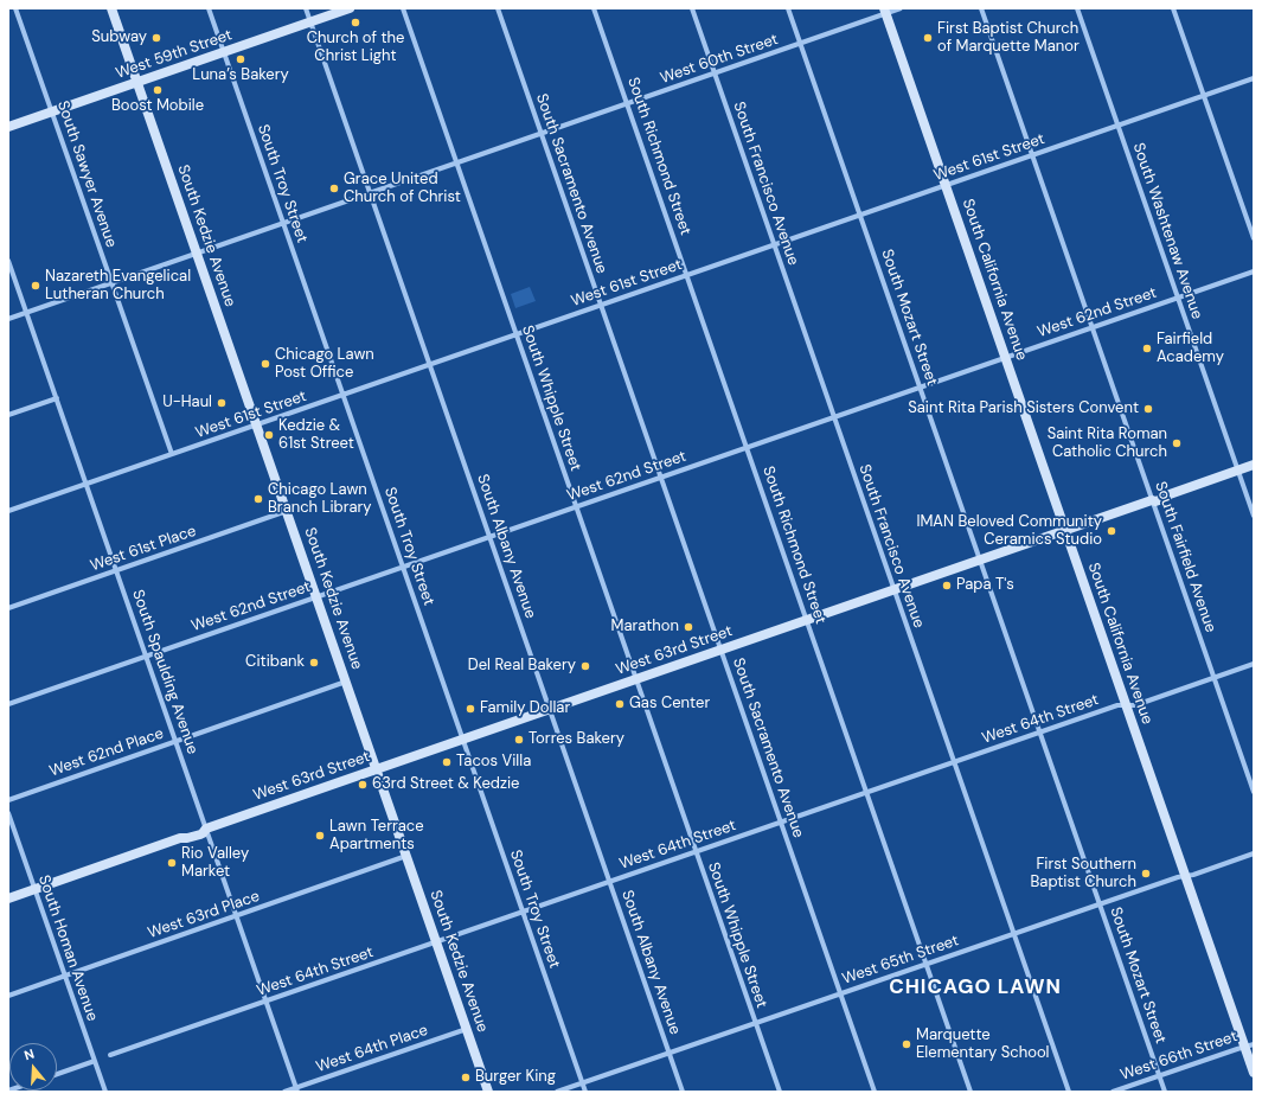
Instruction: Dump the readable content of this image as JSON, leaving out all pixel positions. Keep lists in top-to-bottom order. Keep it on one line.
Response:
{"streets":{"main road":["West 59th Street","South Kedzie Avenue","South California Avenue","West 63rd Street"],"street":["West 60th Street","South Richmond Street","West 61st Street","South Sawyer Avenue","South Troy Street","South Sacramento Avenue","South Francisco Avenue","South Washtenaw Avenue","West 62nd Street","South Mozart Street","South Whipple Street","South Albany Avenue","West 61st Place","South Fairfield Avenue","South Spaulding Avenue","West 64th Street","West 62nd Place","West 63rd Place","South Homan Avenue","West 65th Street","West 64th Place","West 66th Street"]},"crossings":[["West 59th Street","South Sawyer Avenue"],["West 59th Street","South Troy Street"],["West 59th Street","South Kedzie Avenue"],["West 59th Street","South Albany Avenue"],["West 60th Street","South Richmond Street"],["West 60th Street","South Sawyer Avenue"],["West 60th Street","South Troy Street"],["West 60th Street","South Sacramento Avenue"],["West 60th Street","South Francisco Avenue"],["West 60th Street","South Kedzie Avenue"],["West 60th Street","South California Avenue"],["West 60th Street","South Mozart Street"],["West 60th Street","South Whipple Street"],["West 60th Street","South Albany Avenue"],["West 60th Street","South Spaulding Avenue"],["South Richmond Street","West 61st Street"],["South Richmond Street","West 62nd Street"],["South Richmond Street","West 63rd Street"],["South Richmond Street","West 64th Street"],["South Richmond Street","West 65th Street"],["West 61st Street","South Sawyer Avenue"],["West 61st Street","South Troy Street"],["West 61st Street","South Sacramento Avenue"],["West 61st Street","South Francisco Avenue"],["West 61st Street","South Washtenaw Avenue"],["West 61st Street","South Kedzie Avenue"],["West 61st Street","South California Avenue"],["West 61st Street","South Mozart Street"],["West 61st Street","South Whipple Street"],["West 61st Street","South Albany Avenue"],["West 61st Street","South Fairfield Avenue"],["West 61st Street","South Spaulding Avenue"],["South Troy Street","West 62nd Street"],["South Troy Street","West 63rd Street"],["South Troy Street","West 64th Street"],["South Troy Street","West 65th Street"],["South Sacramento Avenue","West 62nd Street"],["South Sacramento Avenue","West 63rd Street"],["South Sacramento Avenue","West 64th Street"],["South Sacramento Avenue","West 65th Street"],["South Francisco Avenue","West 62nd Street"],["South Francisco Avenue","West 63rd Street"],["South Francisco Avenue","West 64th Street"],["South Francisco Avenue","West 65th Street"],["South Washtenaw Avenue","West 62nd Street"],["South Washtenaw Avenue","West 63rd Street"],["South Kedzie Avenue","West 62nd Street"],["South Kedzie Avenue","West 61st Place"],["South Kedzie Avenue","West 63rd Street"],["South Kedzie Avenue","West 64th Street"],["South Kedzie Avenue","West 62nd Place"],["South Kedzie Avenue","West 63rd Place"],["South Kedzie Avenue","West 64th Place"],["South California Avenue","West 62nd Street"],["South California Avenue","West 63rd Street"],["South California Avenue","West 64th Street"],["South California Avenue","West 65th Street"],["South California Avenue","West 66th Street"],["West 62nd Street","South Mozart Street"],["West 62nd Street","South Whipple Street"],["West 62nd Street","South Albany Avenue"],["West 62nd Street","South Fairfield Avenue"],["West 62nd Street","South Spaulding Avenue"],["South Mozart Street","West 63rd Street"],["South Mozart Street","West 64th Street"],["South Mozart Street","West 65th Street"],["South Mozart Street","West 66th Street"],["South Whipple Street","West 63rd Street"],["South Whipple Street","West 64th Street"],["South Whipple Street","West 65th Street"],["South Albany Avenue","West 63rd Street"],["South Albany Avenue","West 64th Street"],["South Albany Avenue","West 65th Street"],["West 61st Place","South Spaulding Avenue"],["South Fairfield Avenue","West 63rd Street"],["South Fairfield Avenue","West 64th Street"],["West 63rd Street","South Spaulding Avenue"],["West 63rd Street","South Homan Avenue"],["South Spaulding Avenue","West 64th Street"],["South Spaulding Avenue","West 62nd Place"],["South Spaulding Avenue","West 63rd Place"],["South Spaulding Avenue","West 64th Place"],["West 63rd Place","South Homan Avenue"]],"districts":["CHICAGO LAWN"],"places":["Church of the Christ Light","Subway","First Baptist Church of Marquette Manor","Luna’s Bakery","Boost Mobile","Grace United Church of Christ","Nazareth Evangelical Lutheran Church","Fairfield Academy","Chicago Lawn Post Office","U-Haul","Saint Rita Parish Sisters Convent","Kedzie & 61st Street","Saint Rita Roman Catholic Church","Chicago Lawn Branch Library","IMAN Beloved Community Ceramics Studio","Papa T's","Marathon","Citibank","Del Real Bakery","Gas Center","Family Dollar","Torres Bakery","Tacos Villa","63rd Street & Kedzie","Lawn Terrace Apartments","Rio Valley Market","First Southern Baptist Church","Marquette Elementary School","Burger King"],"north":"top"}
